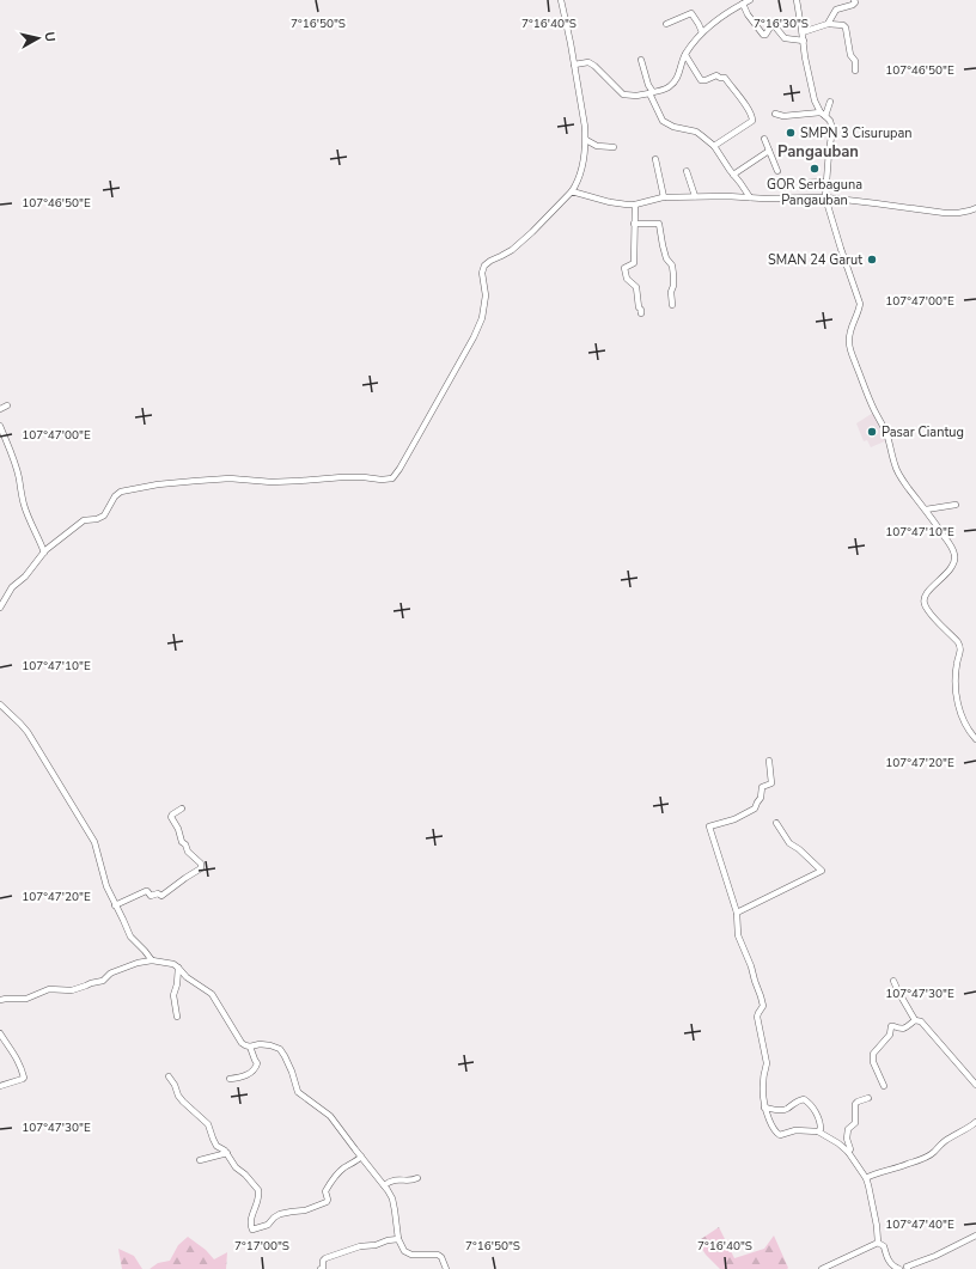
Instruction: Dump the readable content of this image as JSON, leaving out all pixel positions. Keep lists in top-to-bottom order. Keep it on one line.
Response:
{"districts":["Pangauban"],"places":["SMPN 3 Cisurupan","GOR Serbaguna Pangauban","SMAN 24 Garut","Pasar Ciantug"],"north":"right","coordinates":["7°16'50\"S","7°16'40\"S","7°16'30\"S","107°46'50\"E","107°47'00\"E","107°47'10\"E","107°47'20\"E","107°47'30\"E","107°47'40\"E","7°17'00\"S"]}
